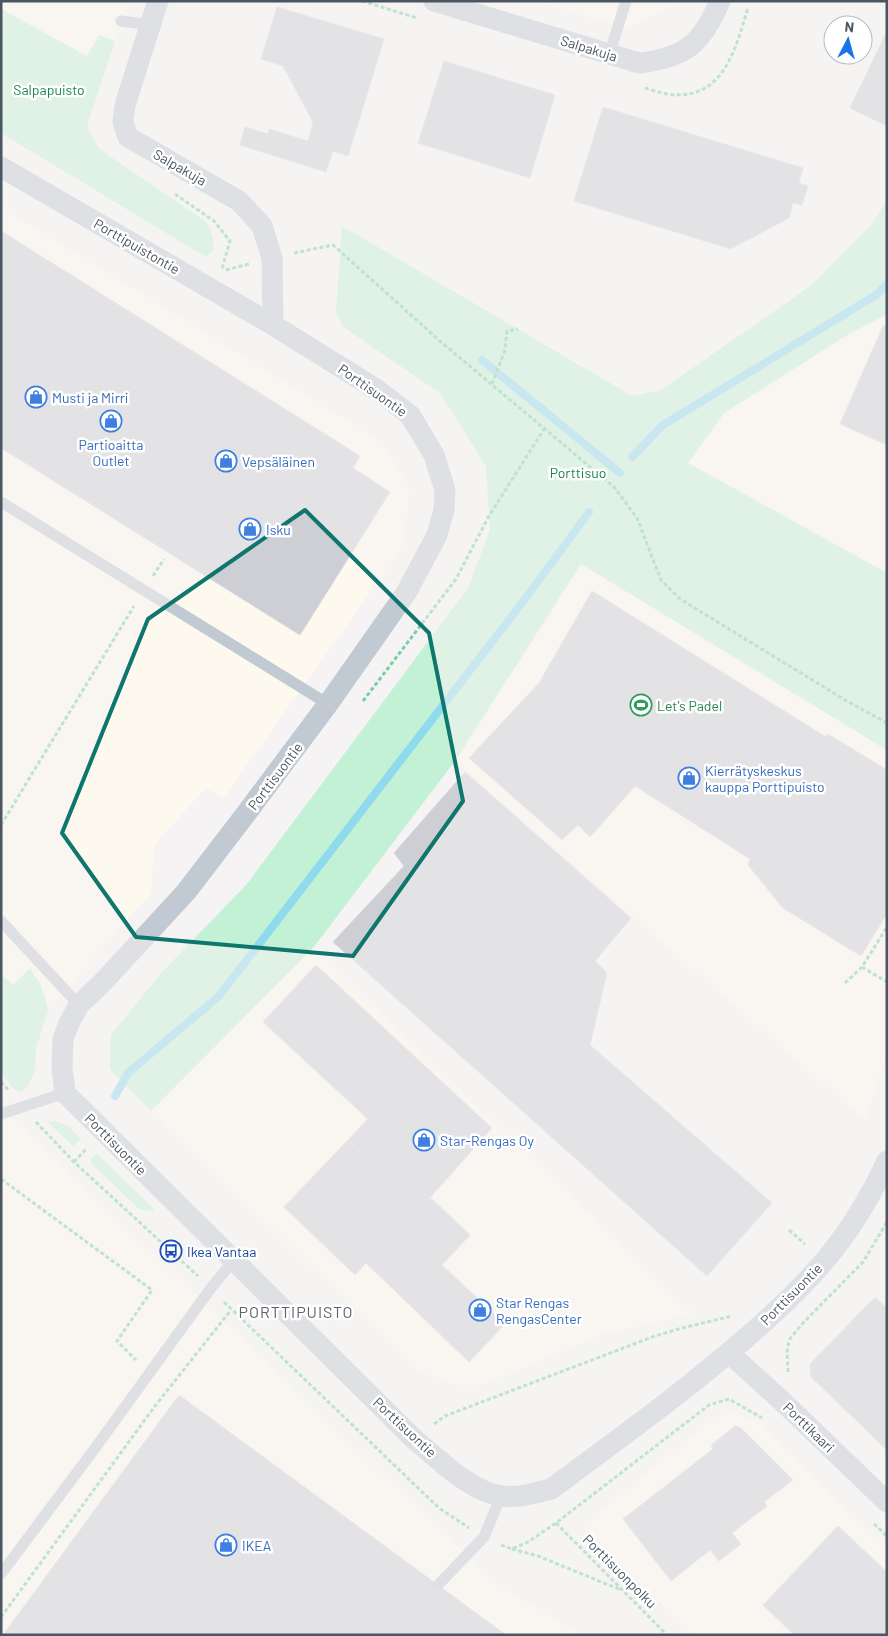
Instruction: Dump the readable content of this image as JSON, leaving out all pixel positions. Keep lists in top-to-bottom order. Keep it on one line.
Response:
{"streets":{"street":["Salpakuja","Porttipuistontie","Porttisuontie","Porttikaari"],"path":["Porttisuonpolku"]},"crossings":[["Salpakuja","Porttipuistontie"],["Salpakuja","Porttisuontie"],["Porttipuistontie","Porttisuontie"],["Porttisuontie","Porttikaari"]],"districts":["PORTTIPUISTO"],"parks":["Salpapuisto","Porttisuo"],"places":{"shop":["Musti ja Mirri","Partioaitta Outlet","Vepsäläinen","Isku","Kierrätyskeskus kauppa Porttipuisto","Star-Rengas Oy","Star Rengas RengasCenter","IKEA"],"sports":["Let's Padel"],"bus stop":["Ikea Vantaa"]},"north":"top"}
